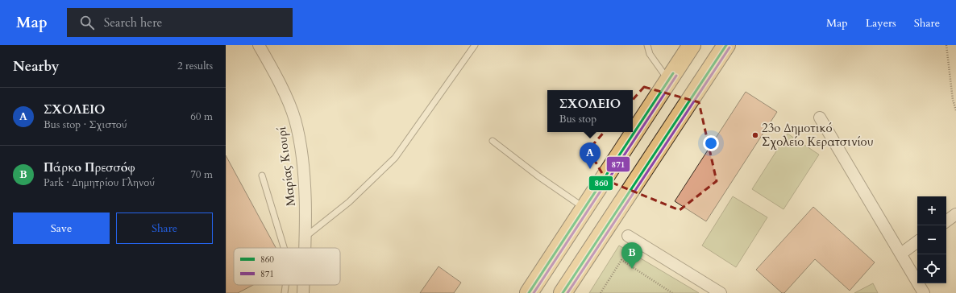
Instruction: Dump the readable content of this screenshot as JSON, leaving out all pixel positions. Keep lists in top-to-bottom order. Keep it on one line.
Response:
{"streets":{"street":["Μαρίας Κιουρί"]},"places":["23o Δημοτικό Σχολείο Κερατσινίου"],"lines":["transit line 860","transit line 871"],"legend":["860","871"],"page":{"header":"Map","search":"Search here","nav":["Map","Layers","Share"],"heading":["Nearby","2 results"],"list":[{"mark":"A","name":"ΣΧΟΛΕΙΟ","note":"Bus stop · Σχιστού","value":"60 m"},{"mark":"B","name":"Πάρκο Πρεσσόφ","note":"Park · Δημητρίου Γληνού","value":"70 m"}],"popup":["ΣΧΟΛΕΙΟ","Bus stop"],"pins":["A","B"],"map_buttons":["+","−"],"buttons":["Save","Share"]}}
